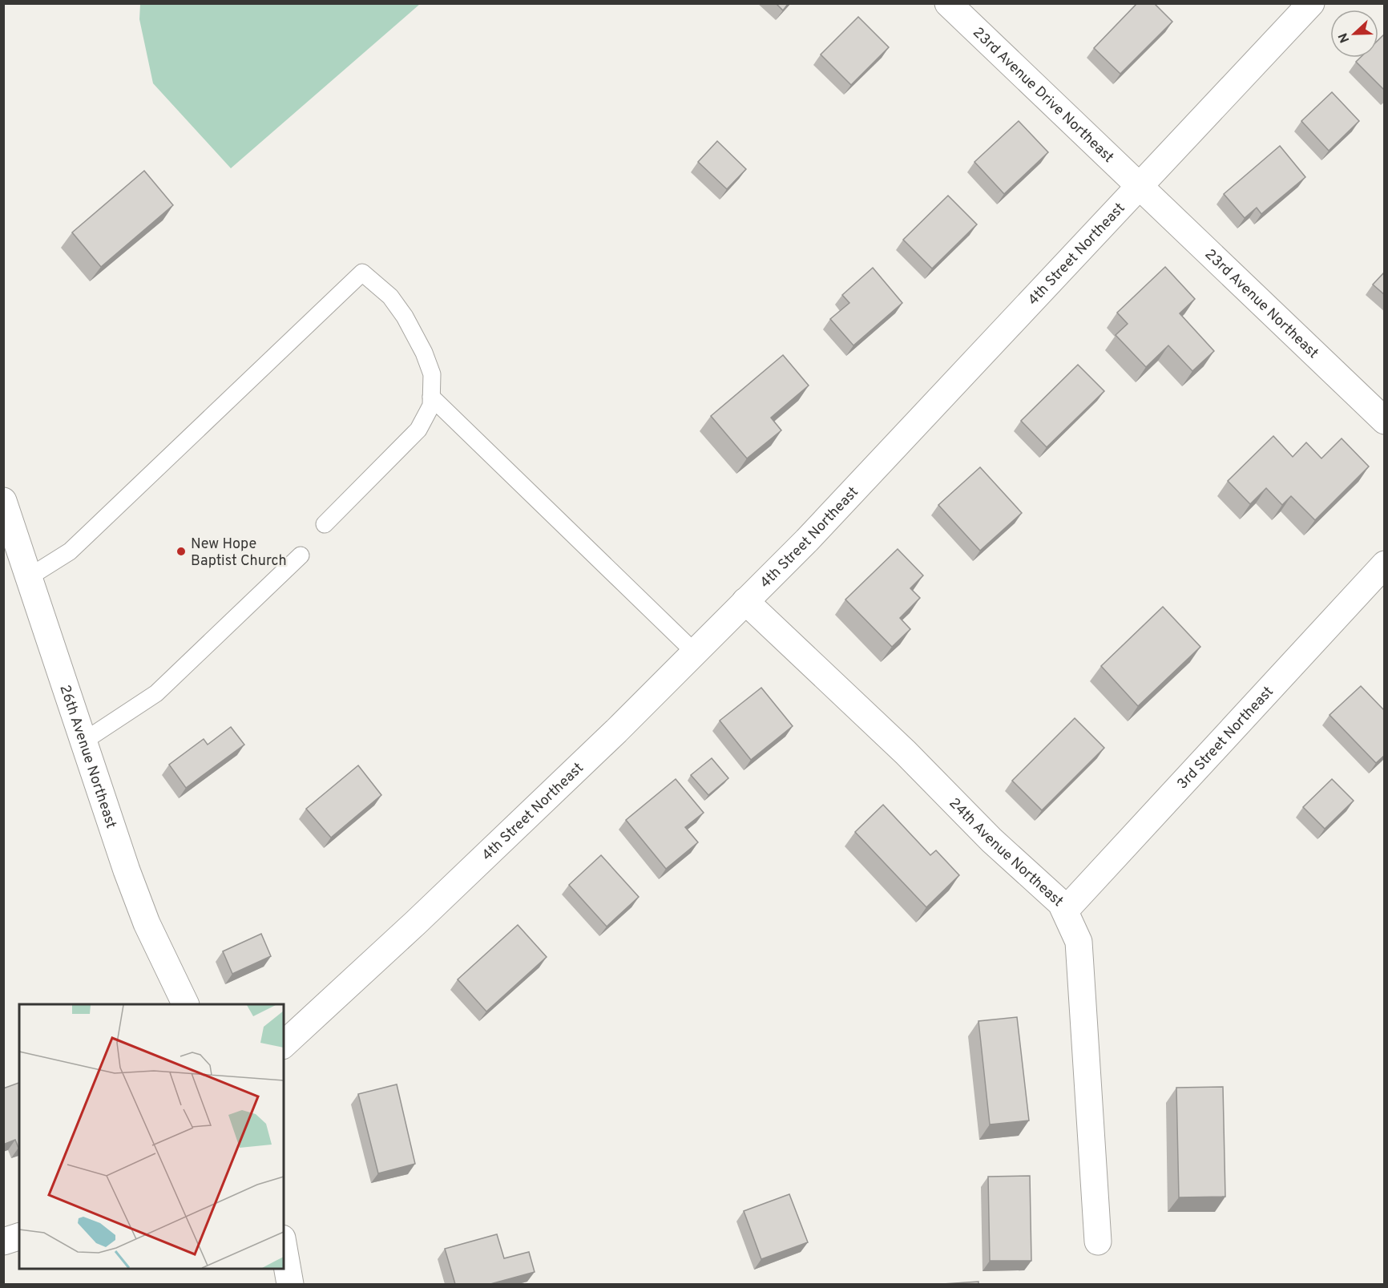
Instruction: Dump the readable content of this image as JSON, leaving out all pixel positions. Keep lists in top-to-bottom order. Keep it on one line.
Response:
{"streets":{"street":["23rd Avenue Drive Northeast","4th Street Northeast","23rd Avenue Northeast","3rd Street Northeast","26th Avenue Northeast","24th Avenue Northeast"]},"crossings":[["23rd Avenue Drive Northeast","4th Street Northeast"],["23rd Avenue Drive Northeast","23rd Avenue Northeast"],["4th Street Northeast","23rd Avenue Northeast"],["4th Street Northeast","24th Avenue Northeast"],["3rd Street Northeast","24th Avenue Northeast"]],"places":["New Hope Baptist Church"],"north":"left"}
